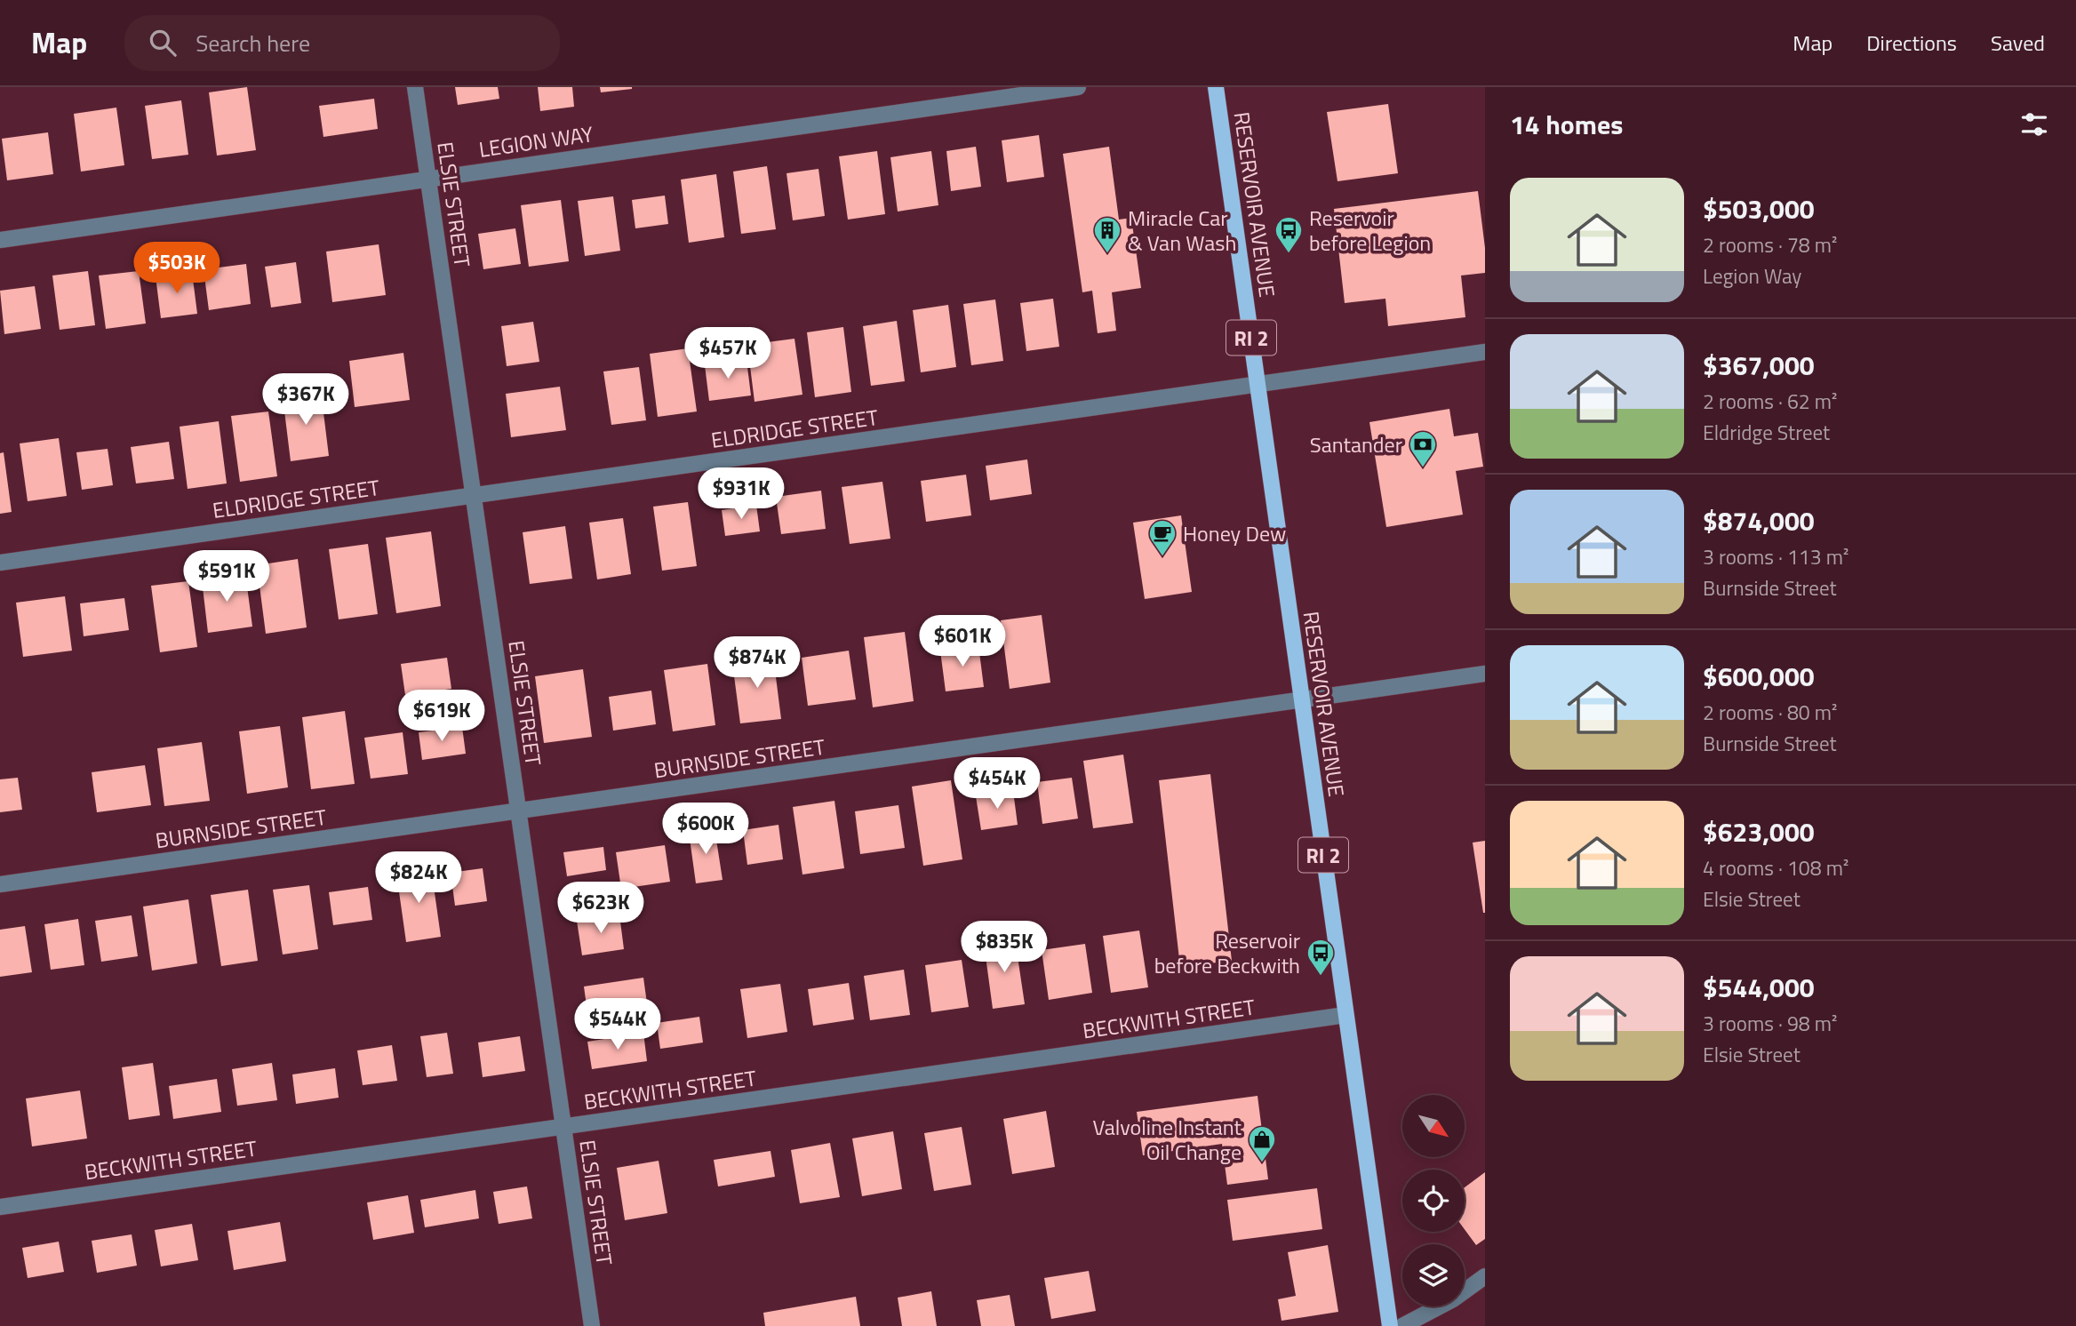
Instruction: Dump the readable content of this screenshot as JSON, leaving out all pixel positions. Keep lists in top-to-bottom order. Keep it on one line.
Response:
{"streets":{"main road":["RESERVOIR AVENUE","RI 2"],"street":["LEGION WAY","ELSIE STREET","ELDRIDGE STREET","BURNSIDE STREET","BECKWITH STREET"]},"crossings":[["LEGION WAY","ELSIE STREET"],["ELSIE STREET","ELDRIDGE STREET"],["ELSIE STREET","BURNSIDE STREET"],["ELSIE STREET","BECKWITH STREET"],["RESERVOIR AVENUE","ELDRIDGE STREET"],["RESERVOIR AVENUE","BURNSIDE STREET"],["RESERVOIR AVENUE","BECKWITH STREET"]],"places":{"building":["Miracle Car & Van Wash"],"bus stop":["Reservoir before Legion","Reservoir before Beckwith"],"bank":["Santander"],"cafe":["Honey Dew"],"shop":["Valvoline Instant Oil Change"]},"north":"bottom right","page":{"header":"Map","search":"Search here","nav":["Map","Directions","Saved"],"heading":"14 homes","list":[{"name":"$503,000","note":"2 rooms · 78 m² · Legion Way"},{"name":"$367,000","note":"2 rooms · 62 m² · Eldridge Street"},{"name":"$874,000","note":"3 rooms · 113 m² · Burnside Street"},{"name":"$600,000","note":"2 rooms · 80 m² · Burnside Street"},{"name":"$623,000","note":"4 rooms · 108 m² · Elsie Street"},{"name":"$544,000","note":"3 rooms · 98 m² · Elsie Street"}],"price":["$503K","$457K","$367K","$931K","$591K","$601K","$874K","$619K","$454K","$600K","$824K","$623K","$835K","$544K"]}}
